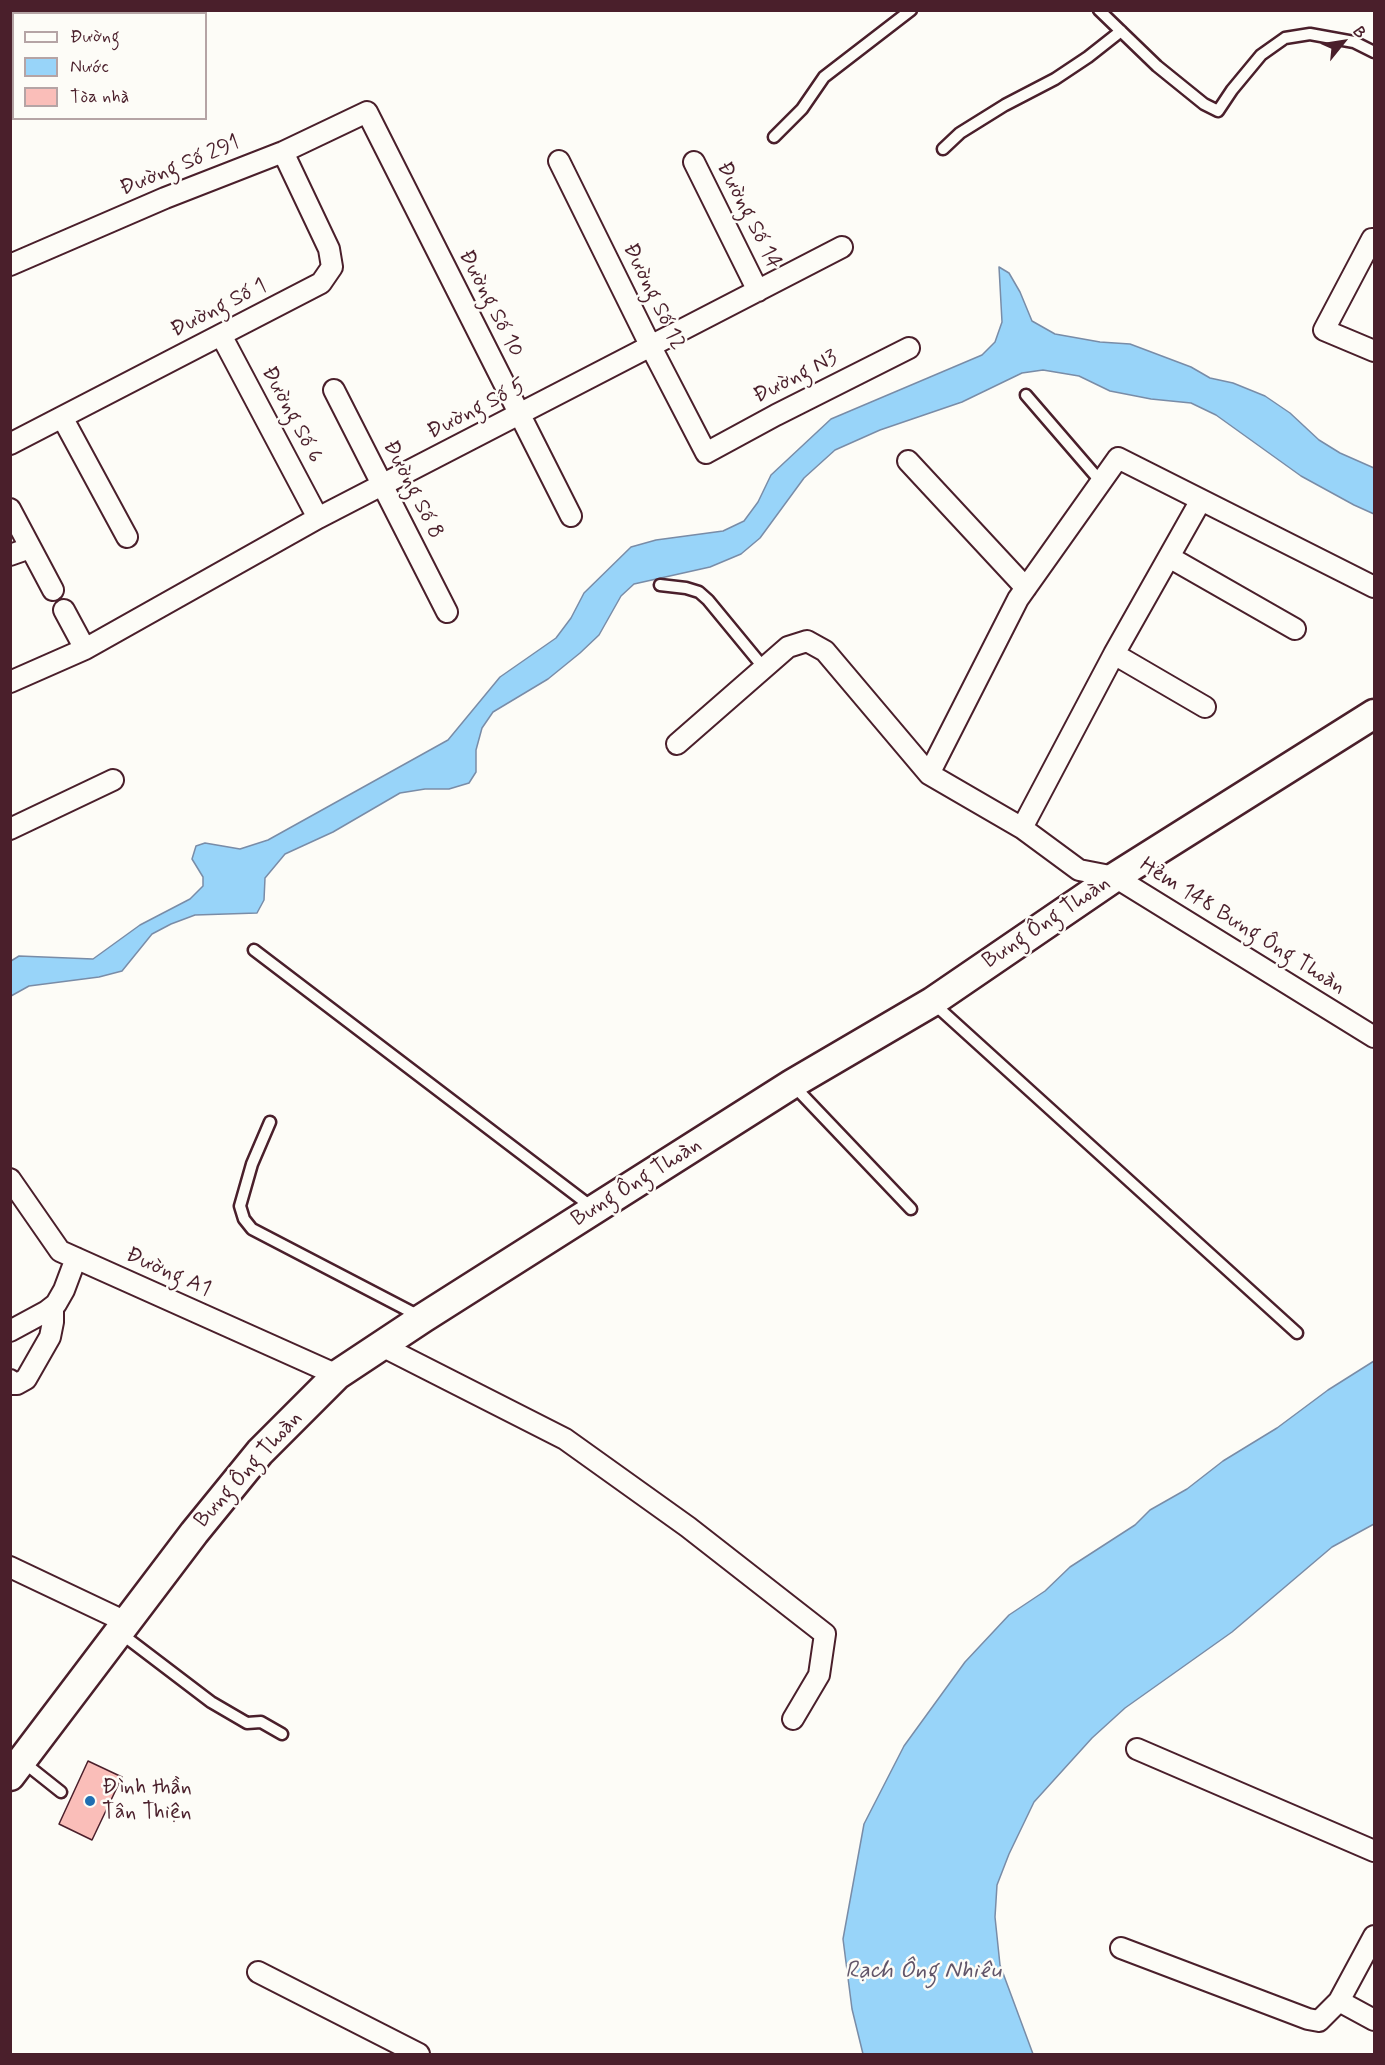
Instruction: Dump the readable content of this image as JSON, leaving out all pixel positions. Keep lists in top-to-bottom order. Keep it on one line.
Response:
{"streets":{"street":["Đường Số 291","Đường Số 14","Đường Số 12","Đường Số 10","Đường Số 1","Đường N3","Đường Số 5","Đường Số 6","Đường Số 8","Bưng Ông Thoàn","Hẻm 148 Bưng Ông Thoàn","Đường A1"]},"crossings":[["Đường Số 291","Đường Số 10"],["Đường Số 291","Đường Số 1"],["Đường Số 14","Đường Số 5"],["Đường Số 12","Đường N3"],["Đường Số 12","Đường Số 5"],["Đường Số 10","Đường Số 5"],["Đường Số 1","Đường Số 6"],["Đường Số 5","Đường Số 6"],["Đường Số 5","Đường Số 8"],["Bưng Ông Thoàn","Hẻm 148 Bưng Ông Thoàn"],["Bưng Ông Thoàn","Đường A1"]],"water":["Rạch Ông Nhiêu"],"places":["Đình thần Tân Thiện"],"legend":["Đường","Nước","Tòa nhà"],"north":"top right"}
